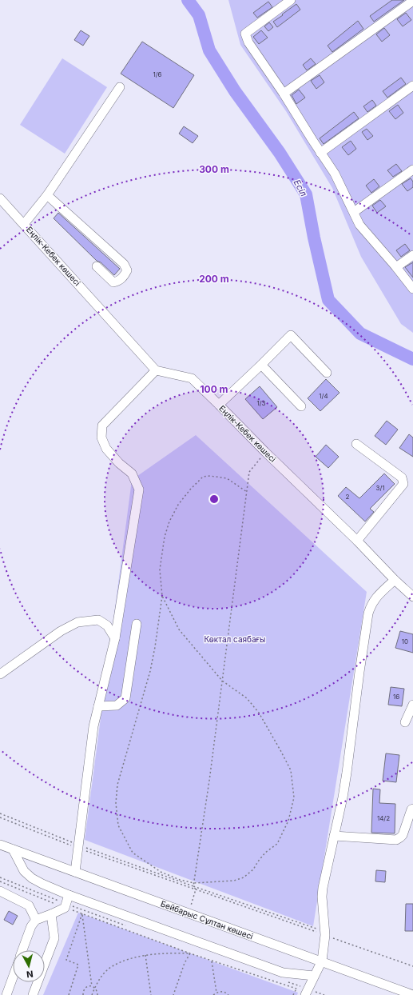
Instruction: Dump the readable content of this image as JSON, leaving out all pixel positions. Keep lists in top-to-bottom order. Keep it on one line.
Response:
{"streets":{"street":["Еңлік-Кебек көшесі","Бейбарыс Сұлтан көшесі"]},"water":["Есіл"],"parks":["Көктал саябағы"],"house_numbers":["1/6","1/4","1/3","3/1","2","10","16","14/2"],"north":"bottom","rings":["300 m","200 m","100 m"]}
